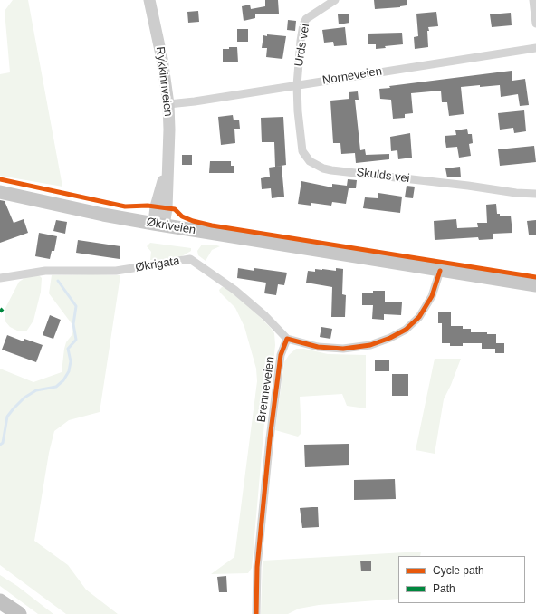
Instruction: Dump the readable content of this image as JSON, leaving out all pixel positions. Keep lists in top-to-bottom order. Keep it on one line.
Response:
{"streets":{"main road":["Økriveien"],"street":["Urds vei","Norneveien","Rykkinnveien","Skulds vei","Økrigata","Brenneveien"]},"crossings":[["Urds vei","Norneveien"],["Urds vei","Skulds vei"],["Norneveien","Rykkinnveien"],["Norneveien","Skulds vei"],["Rykkinnveien","Økriveien"],["Økrigata","Brenneveien"]],"legend":["Cycle path","Path"]}
